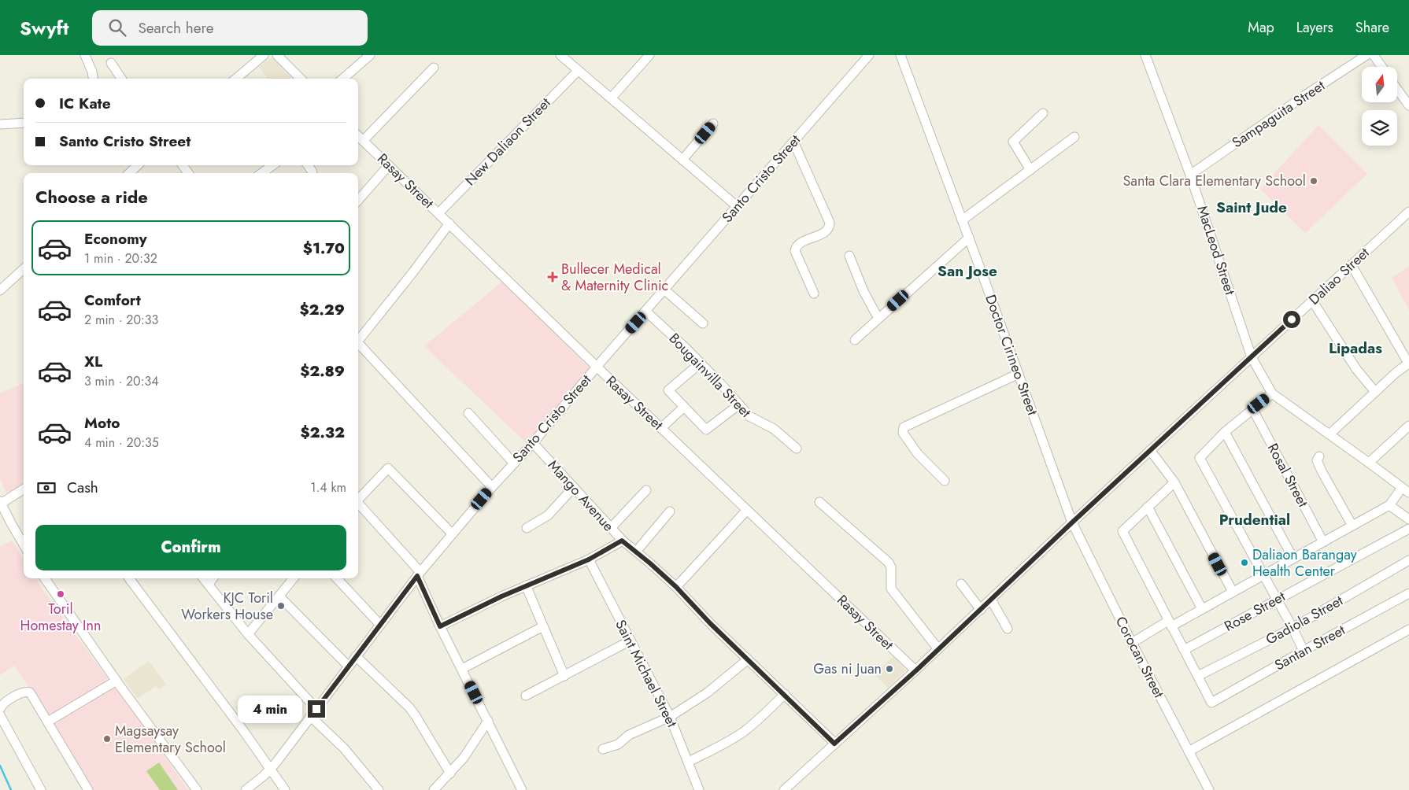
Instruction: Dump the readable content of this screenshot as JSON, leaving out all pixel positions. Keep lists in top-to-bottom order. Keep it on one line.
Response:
{"streets":{"street":["Sampaguita Street","New Daliaon Street","Santo Cristo Street","Rasay Street","MacLeod Street","Daliao Street","Doctor Cirineo Street","Bougainvilla Street","Rosal Street","Mango Avenue","Rose Street","Gadiola Street","Santan Street","Corocan Street","Saint Michael Street"]},"crossings":[["Sampaguita Street","MacLeod Street"],["New Daliaon Street","Rasay Street"],["Santo Cristo Street","Rasay Street"],["Santo Cristo Street","Bougainvilla Street"],["Santo Cristo Street","Mango Avenue"],["Rasay Street","Daliao Street"],["MacLeod Street","Daliao Street"],["Daliao Street","Doctor Cirineo Street"],["Daliao Street","Mango Avenue"],["Daliao Street","Corocan Street"],["Doctor Cirineo Street","Corocan Street"],["Gadiola Street","Santan Street"]],"districts":["Saint Jude","San Jose","Lipadas","Prudential"],"places":{"other":["Santa Clara Elementary School","Daliaon Barangay Health Center","Toril Homestay Inn","KJC Toril Workers House","Gas ni Juan","Magsaysay Elementary School"],"health":["Bullecer Medical & Maternity Clinic"]},"north":"top","page":{"header":"Swyft","search":"Search here","nav":["Map","Layers","Share"],"banner":["IC Kate","Santo Cristo Street"],"heading":"Choose a ride","list":[{"name":"Economy","note":"1 min · 20:32","value":"$1.70"},{"name":"Comfort","note":"2 min · 20:33","value":"$2.29"},{"name":"XL","note":"3 min · 20:34","value":"$2.89"},{"name":"Moto","note":"4 min · 20:35","value":"$2.32"}],"pay":["Cash","1.4 km"],"buttons":"Confirm","bubble":"4 min"}}
